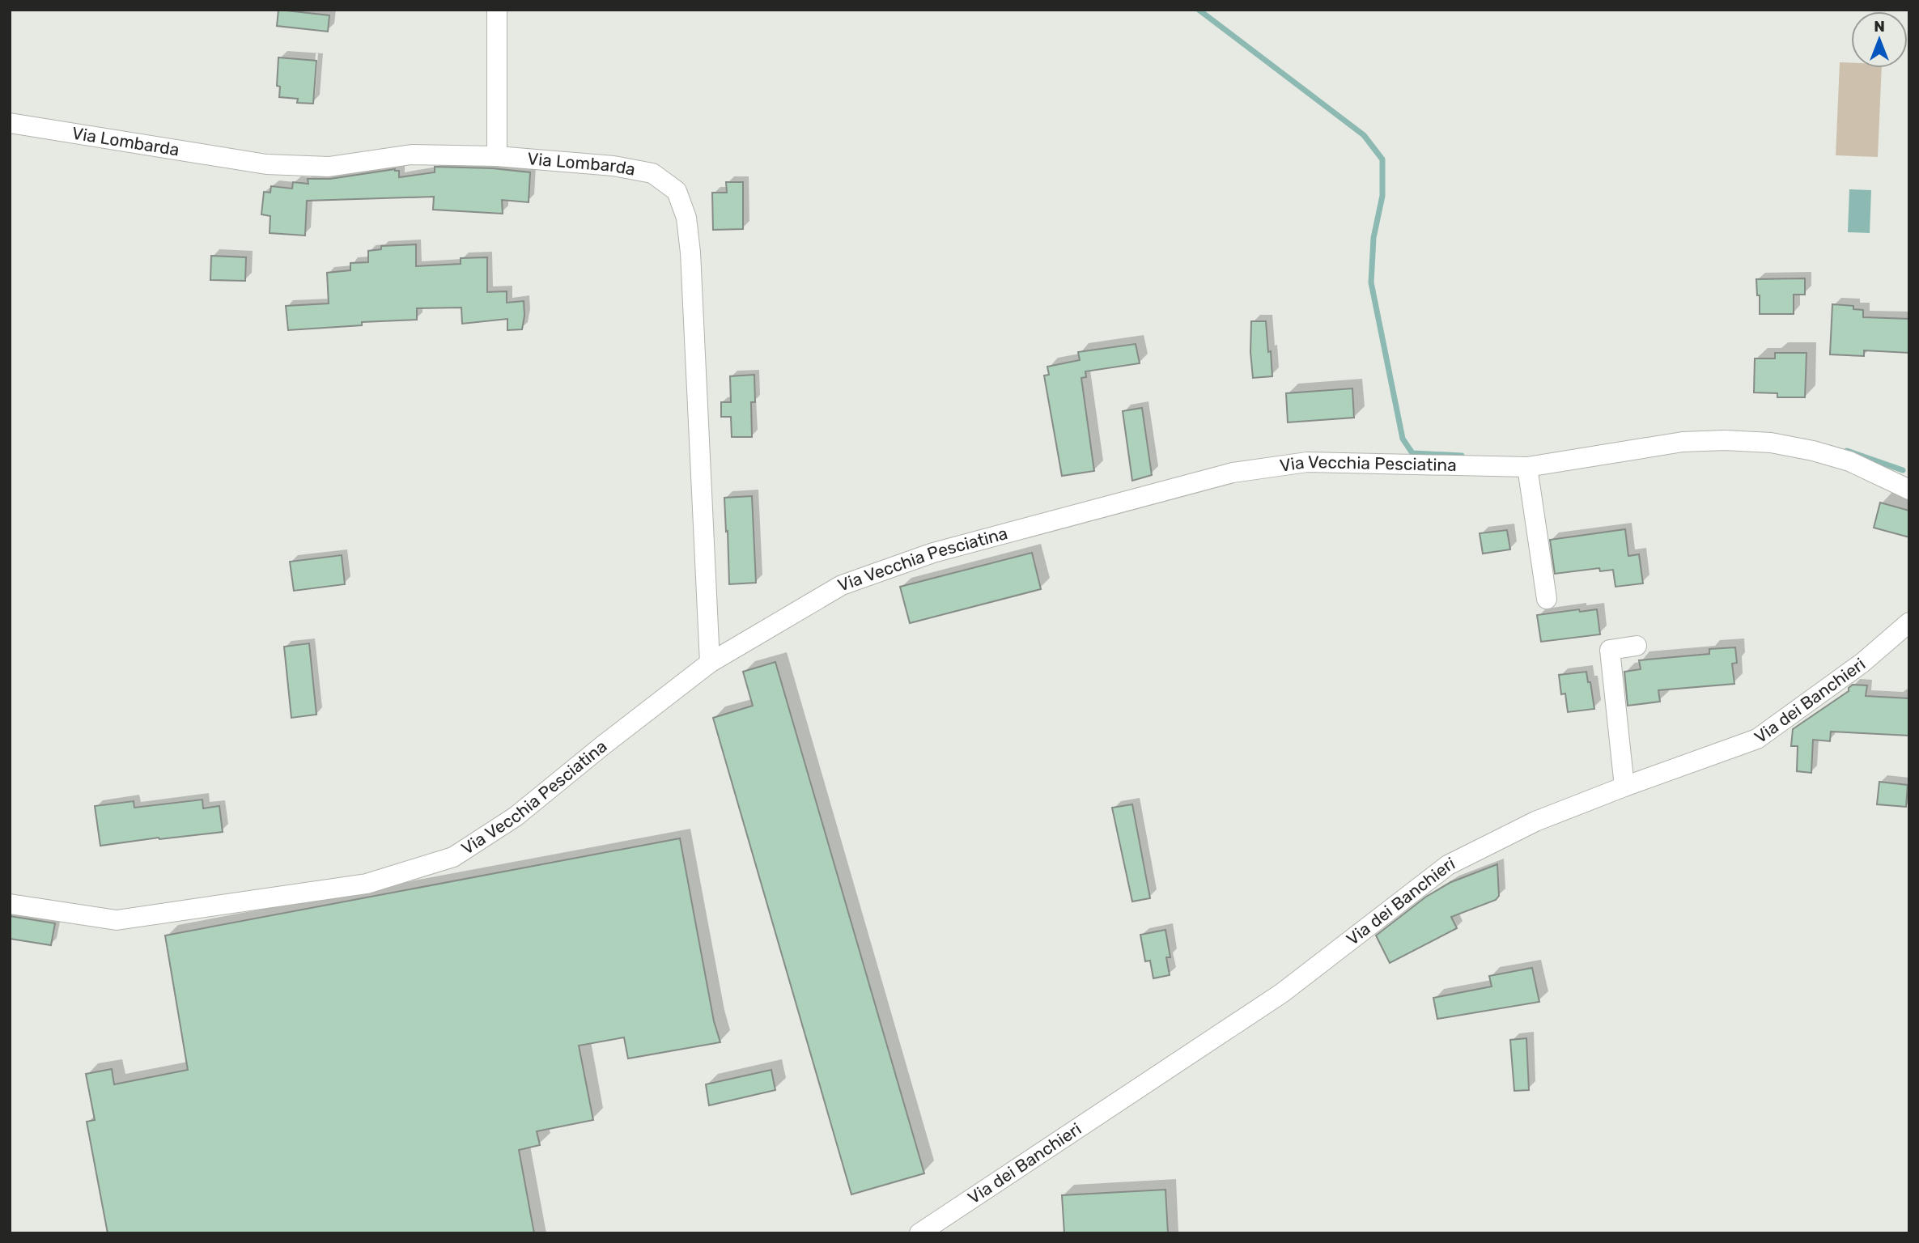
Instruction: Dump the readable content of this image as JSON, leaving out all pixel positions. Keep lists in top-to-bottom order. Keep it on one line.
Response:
{"streets":{"street":["Via Lombarda","Via Vecchia Pesciatina","Via dei Banchieri"]},"crossings":[["Via Lombarda","Via Vecchia Pesciatina"]],"north":"top"}
